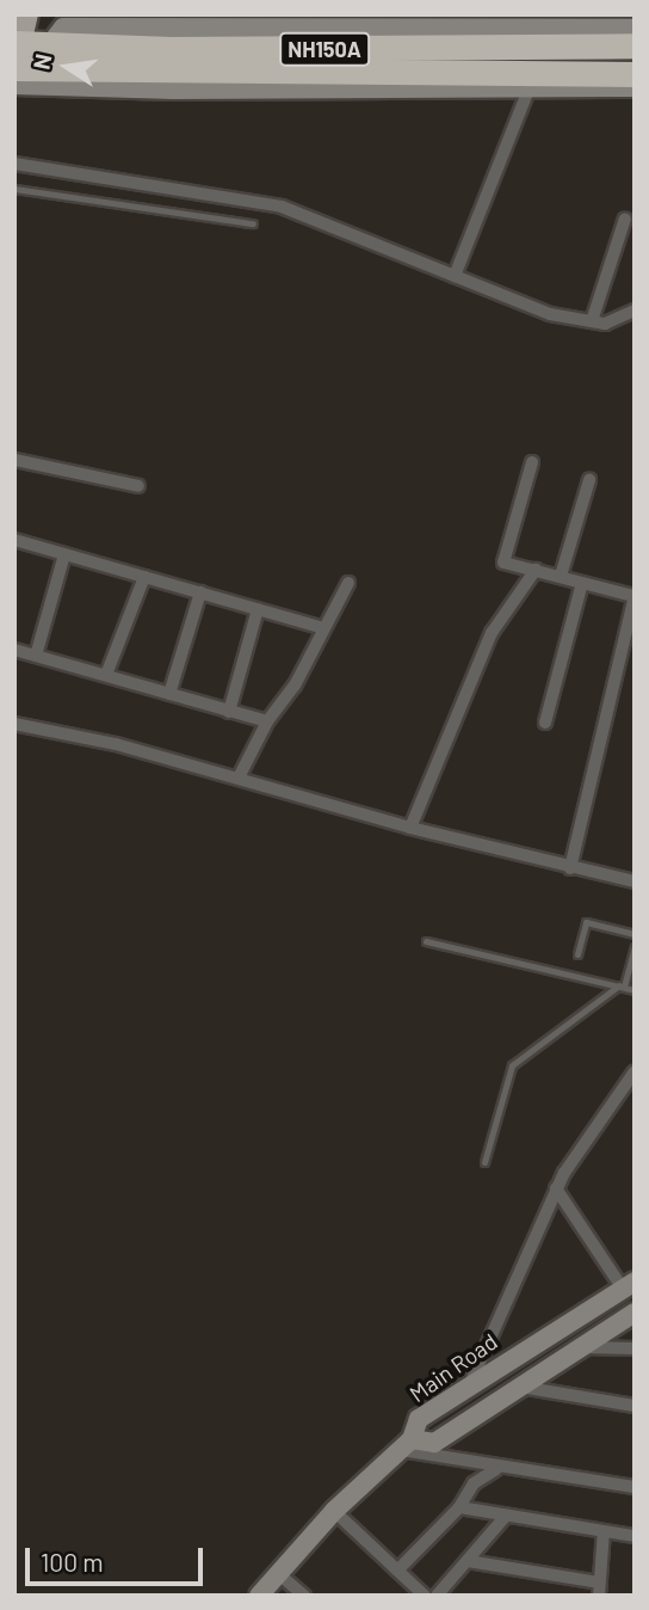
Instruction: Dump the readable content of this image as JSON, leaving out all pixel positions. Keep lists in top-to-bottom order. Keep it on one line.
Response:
{"streets":{"highway":["NH150A"],"street":["Main Road"]},"scale_bar":"100 m","north":"left"}
